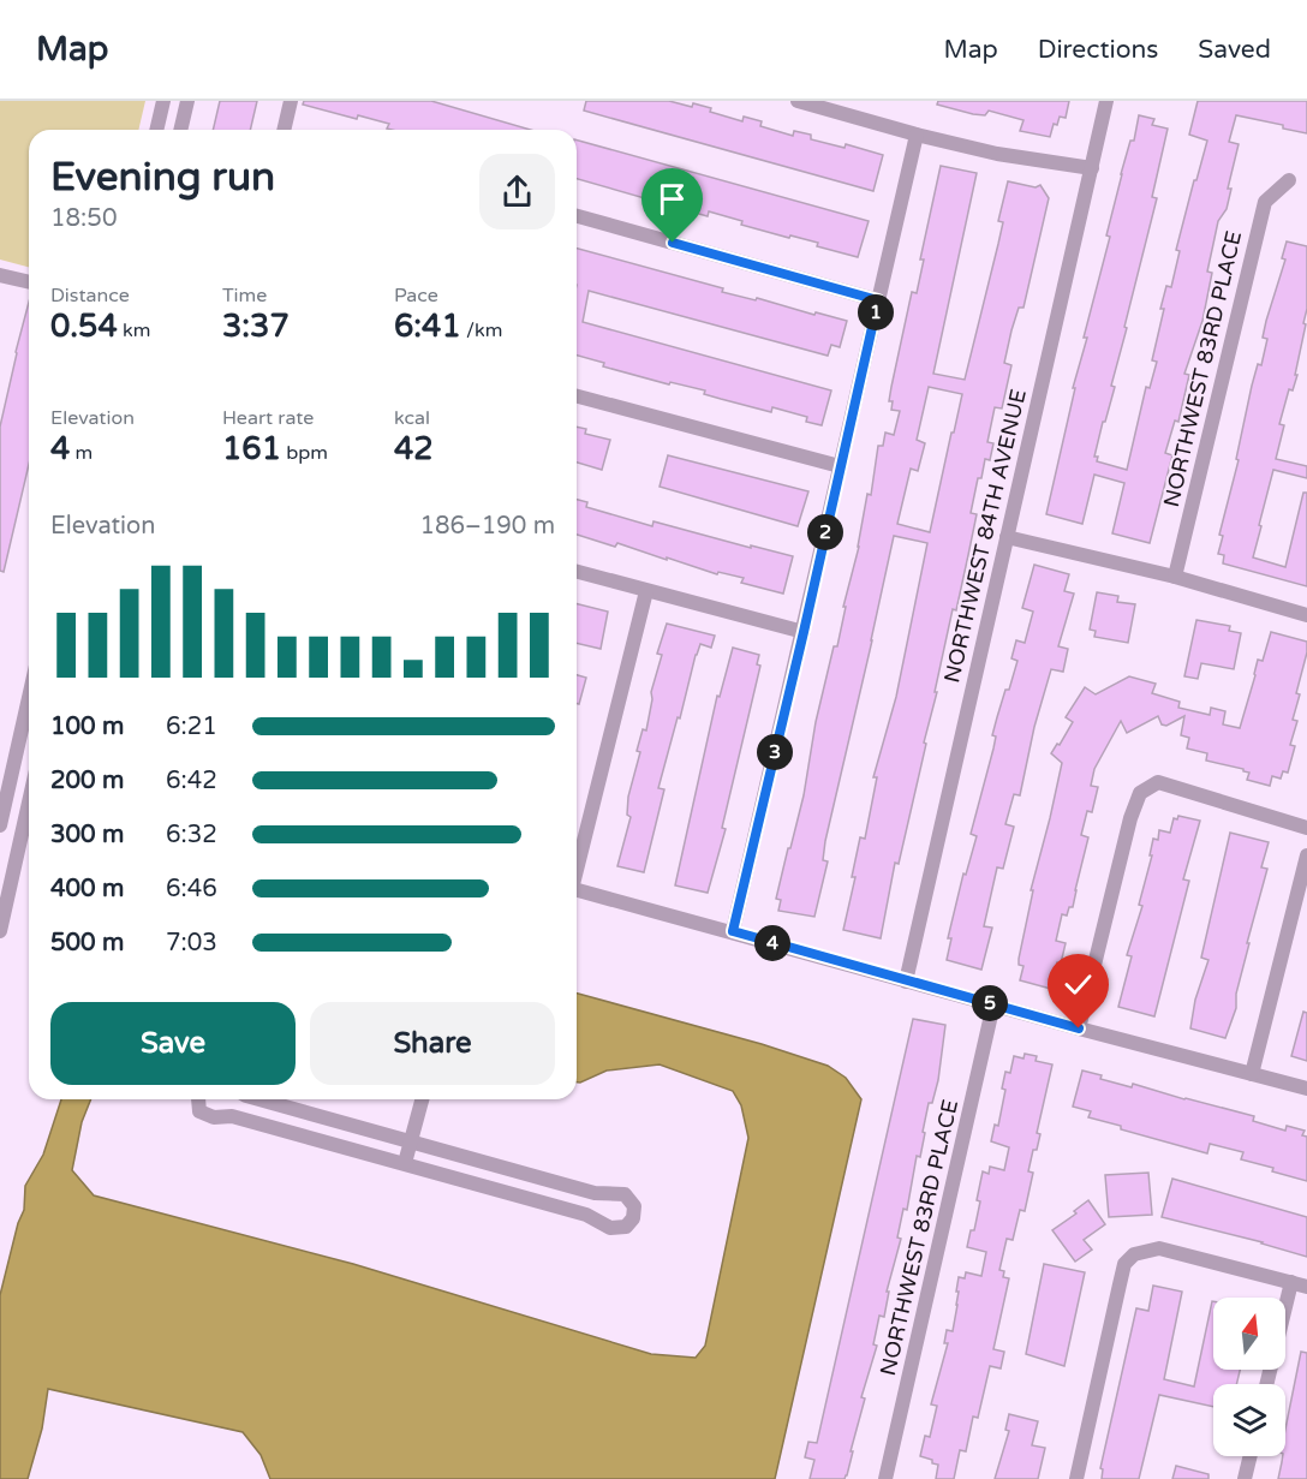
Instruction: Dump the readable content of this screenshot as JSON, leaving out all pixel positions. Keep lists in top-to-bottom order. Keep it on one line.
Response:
{"streets":{"street":["NORTHWEST 83RD PLACE","NORTHWEST 84TH AVENUE"]},"north":"top","page":{"header":"Map","nav":["Map","Directions","Saved"],"heading":["Evening run","18:50"],"stats":[["Distance","0.54 km"],["Time","3:37"],["Pace","6:41 /km"],["Elevation","4 m"],["Heart rate","161 bpm"],["kcal","42"]],"pins":["1","2","3","4","5"],"chart":["Elevation","186–190 m"],"list":[{"name":"100 m","note":"6:21"},{"name":"200 m","note":"6:42"},{"name":"300 m","note":"6:32"},{"name":"400 m","note":"6:46"},{"name":"500 m","note":"7:03"}],"buttons":["Save","Share"]}}
